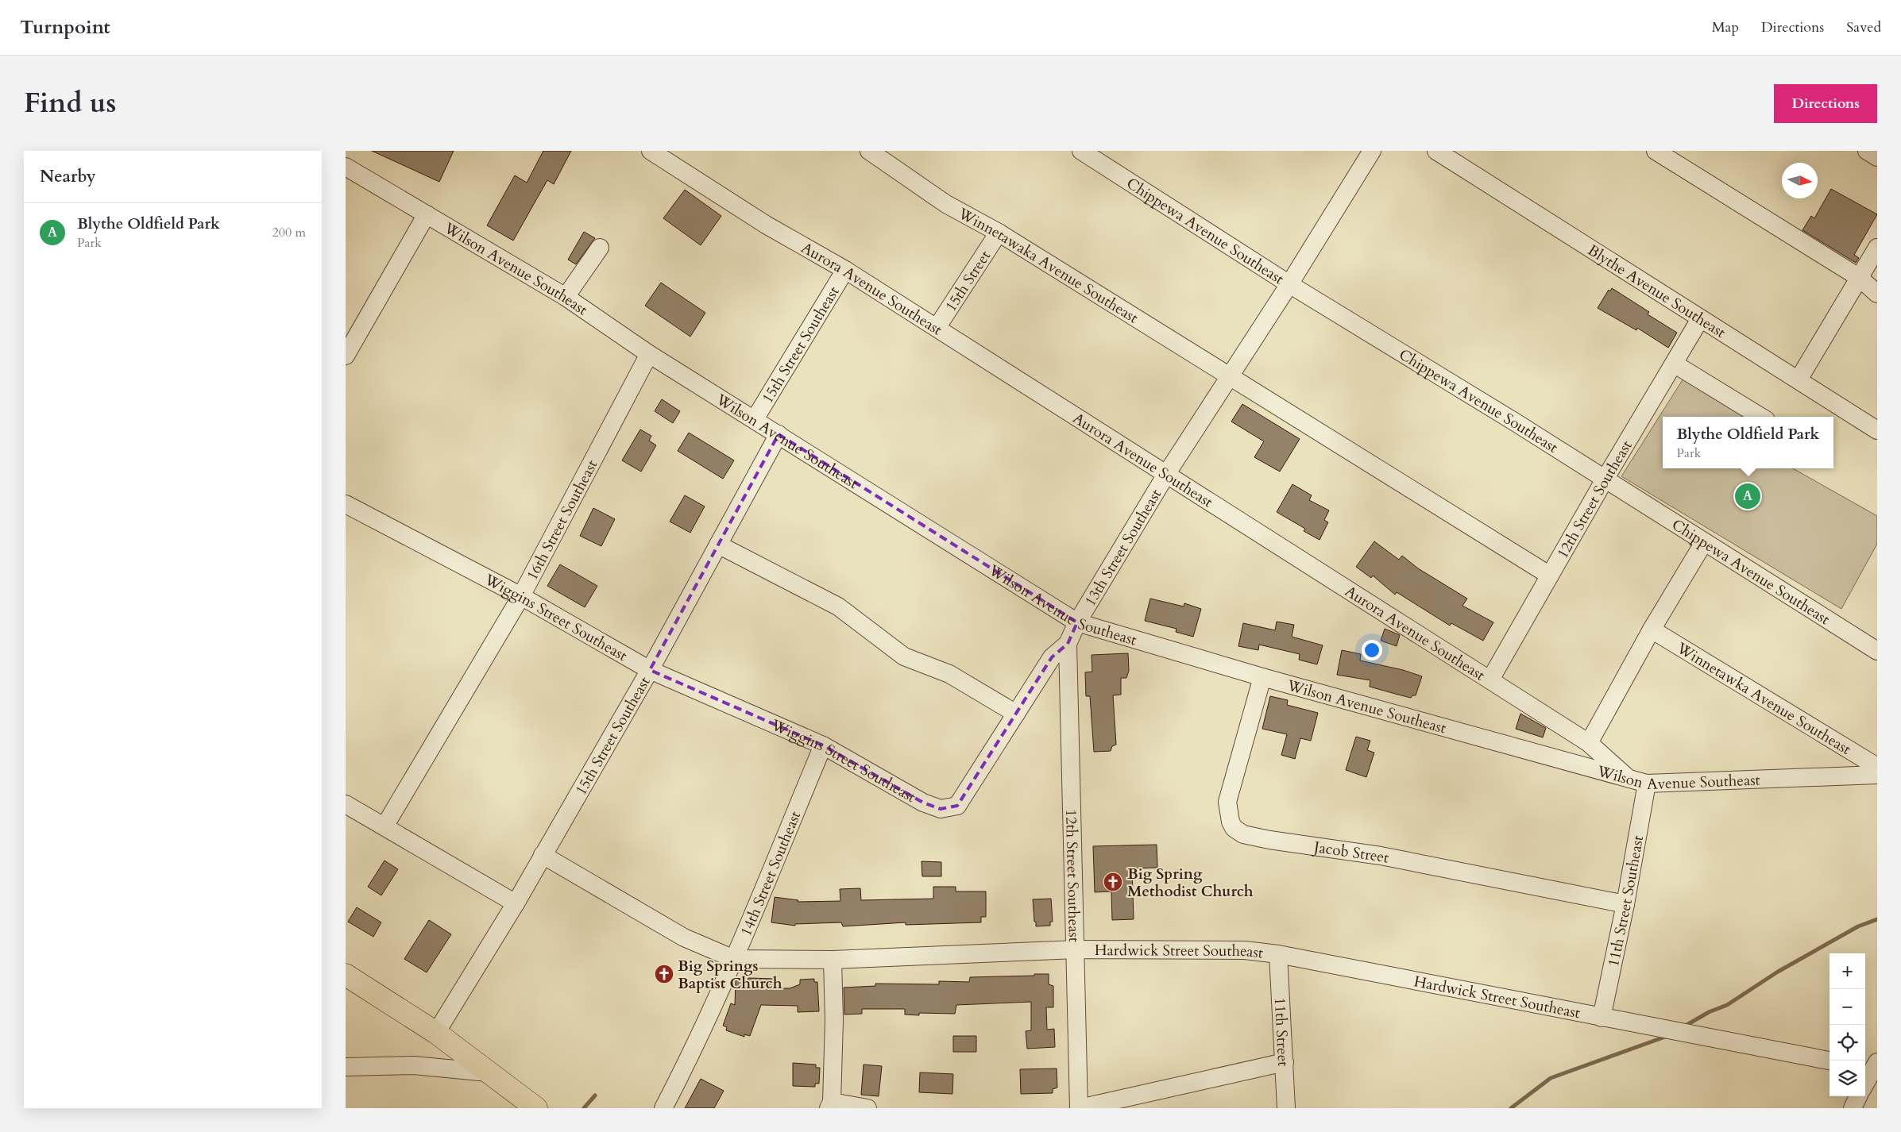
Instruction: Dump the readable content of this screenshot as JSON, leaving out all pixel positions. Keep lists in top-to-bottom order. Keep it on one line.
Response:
{"streets":{"street":["Chippewa Avenue Southeast","Winnetawaka Avenue Southeast","Wilson Avenue Southeast","15th Street","Aurora Avenue Southeast","Blythe Avenue Southeast","15th Street Southeast","12th Street Southeast","16th Street Southeast","13th Street Southeast","Wiggins Street Southeast","Winnetawka Avenue Southeast","Jacob Street","14th Street Southeast","11th Street Southeast","Hardwick Street Southeast","11th Street"]},"crossings":[["Chippewa Avenue Southeast","12th Street Southeast"],["Chippewa Avenue Southeast","13th Street Southeast"],["Winnetawaka Avenue Southeast","15th Street"],["Winnetawaka Avenue Southeast","12th Street Southeast"],["Winnetawaka Avenue Southeast","13th Street Southeast"],["Wilson Avenue Southeast","Aurora Avenue Southeast"],["Wilson Avenue Southeast","15th Street Southeast"],["Wilson Avenue Southeast","16th Street Southeast"],["Wilson Avenue Southeast","13th Street Southeast"],["Wilson Avenue Southeast","Jacob Street"],["Wilson Avenue Southeast","11th Street Southeast"],["15th Street","Aurora Avenue Southeast"],["Aurora Avenue Southeast","15th Street Southeast"],["Aurora Avenue Southeast","12th Street Southeast"],["Aurora Avenue Southeast","13th Street Southeast"],["Blythe Avenue Southeast","12th Street Southeast"],["15th Street Southeast","Wiggins Street Southeast"],["15th Street Southeast","Hardwick Street Southeast"],["12th Street Southeast","13th Street Southeast"],["12th Street Southeast","Hardwick Street Southeast"],["16th Street Southeast","Wiggins Street Southeast"],["13th Street Southeast","Wiggins Street Southeast"],["Wiggins Street Southeast","14th Street Southeast"],["Jacob Street","11th Street Southeast"],["14th Street Southeast","Hardwick Street Southeast"],["11th Street Southeast","Hardwick Street Southeast"],["Hardwick Street Southeast","11th Street"]],"places":{"church":["Big Spring Methodist Church","Big Springs Baptist Church"]},"north":"right","page":{"header":"Turnpoint","nav":["Map","Directions","Saved"],"title":"Find us","buttons":"Directions","heading":"Nearby","list":[{"mark":"A","name":"Blythe Oldfield Park","note":"Park","value":"200 m"}],"popup":["Blythe Oldfield Park","Park"],"pins":"A","map_buttons":["+","−"]}}
